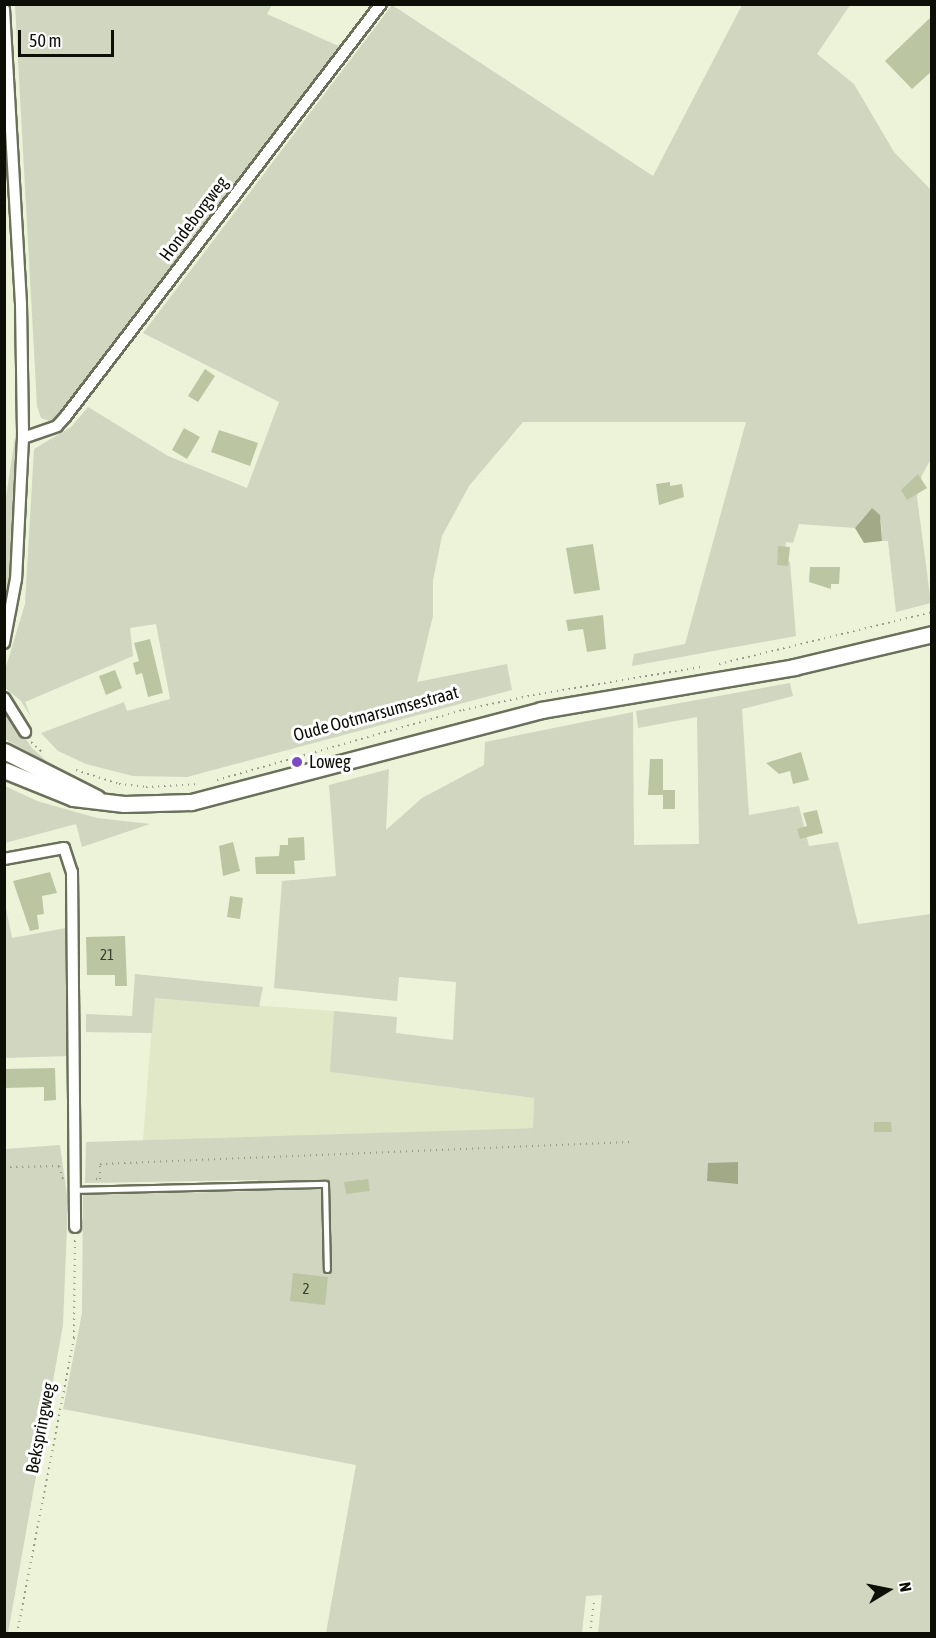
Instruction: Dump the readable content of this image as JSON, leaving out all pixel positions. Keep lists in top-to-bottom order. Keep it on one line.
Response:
{"streets":{"main road":["Oude Ootmarsumsestraat"],"street":["Hondeborgweg"],"path":["Bekspringweg"]},"places":["Loweg"],"house_numbers":["21","2"],"scale_bar":"50 m","north":"right"}
